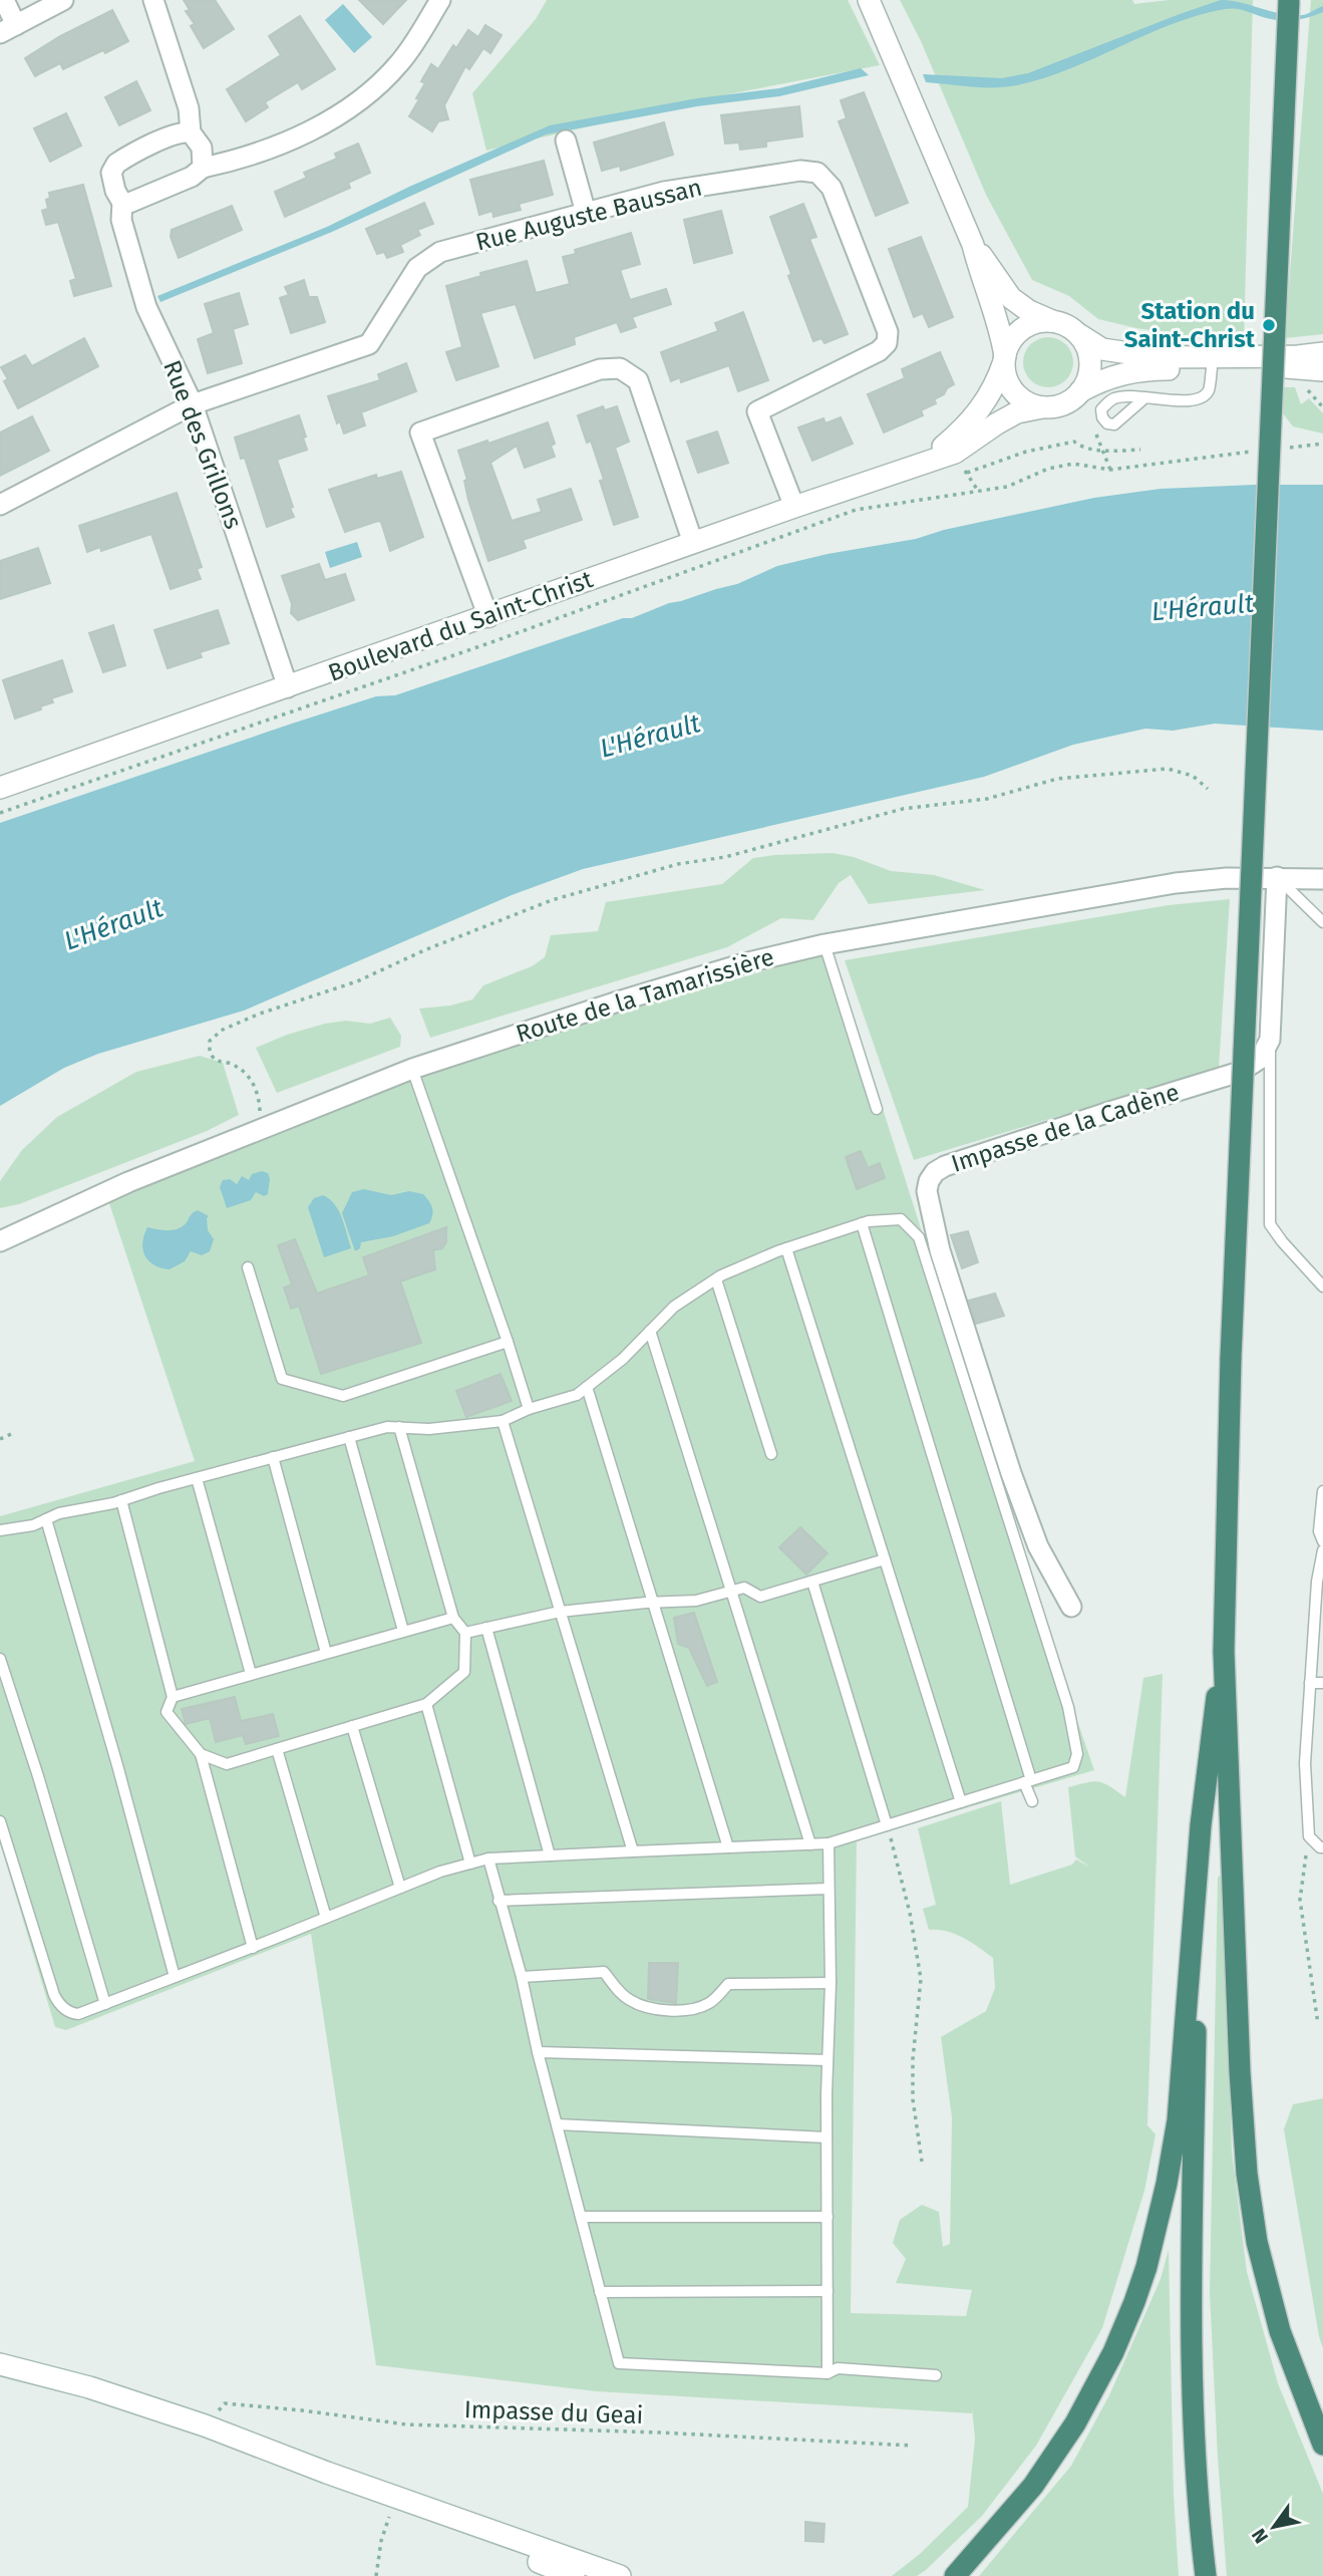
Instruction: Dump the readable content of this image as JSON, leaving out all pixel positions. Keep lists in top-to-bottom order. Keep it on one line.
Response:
{"streets":{"street":["Rue Auguste Baussan","Rue des Grillons","Boulevard du Saint-Christ","Route de la Tamarissière","Impasse de la Cadène"],"path":["Impasse du Geai"]},"crossings":[["Rue Auguste Baussan","Rue des Grillons"],["Rue Auguste Baussan","Boulevard du Saint-Christ"],["Rue des Grillons","Boulevard du Saint-Christ"]],"water":["L'Hérault"],"places":["Station du Saint-Christ"],"north":"bottom left"}
